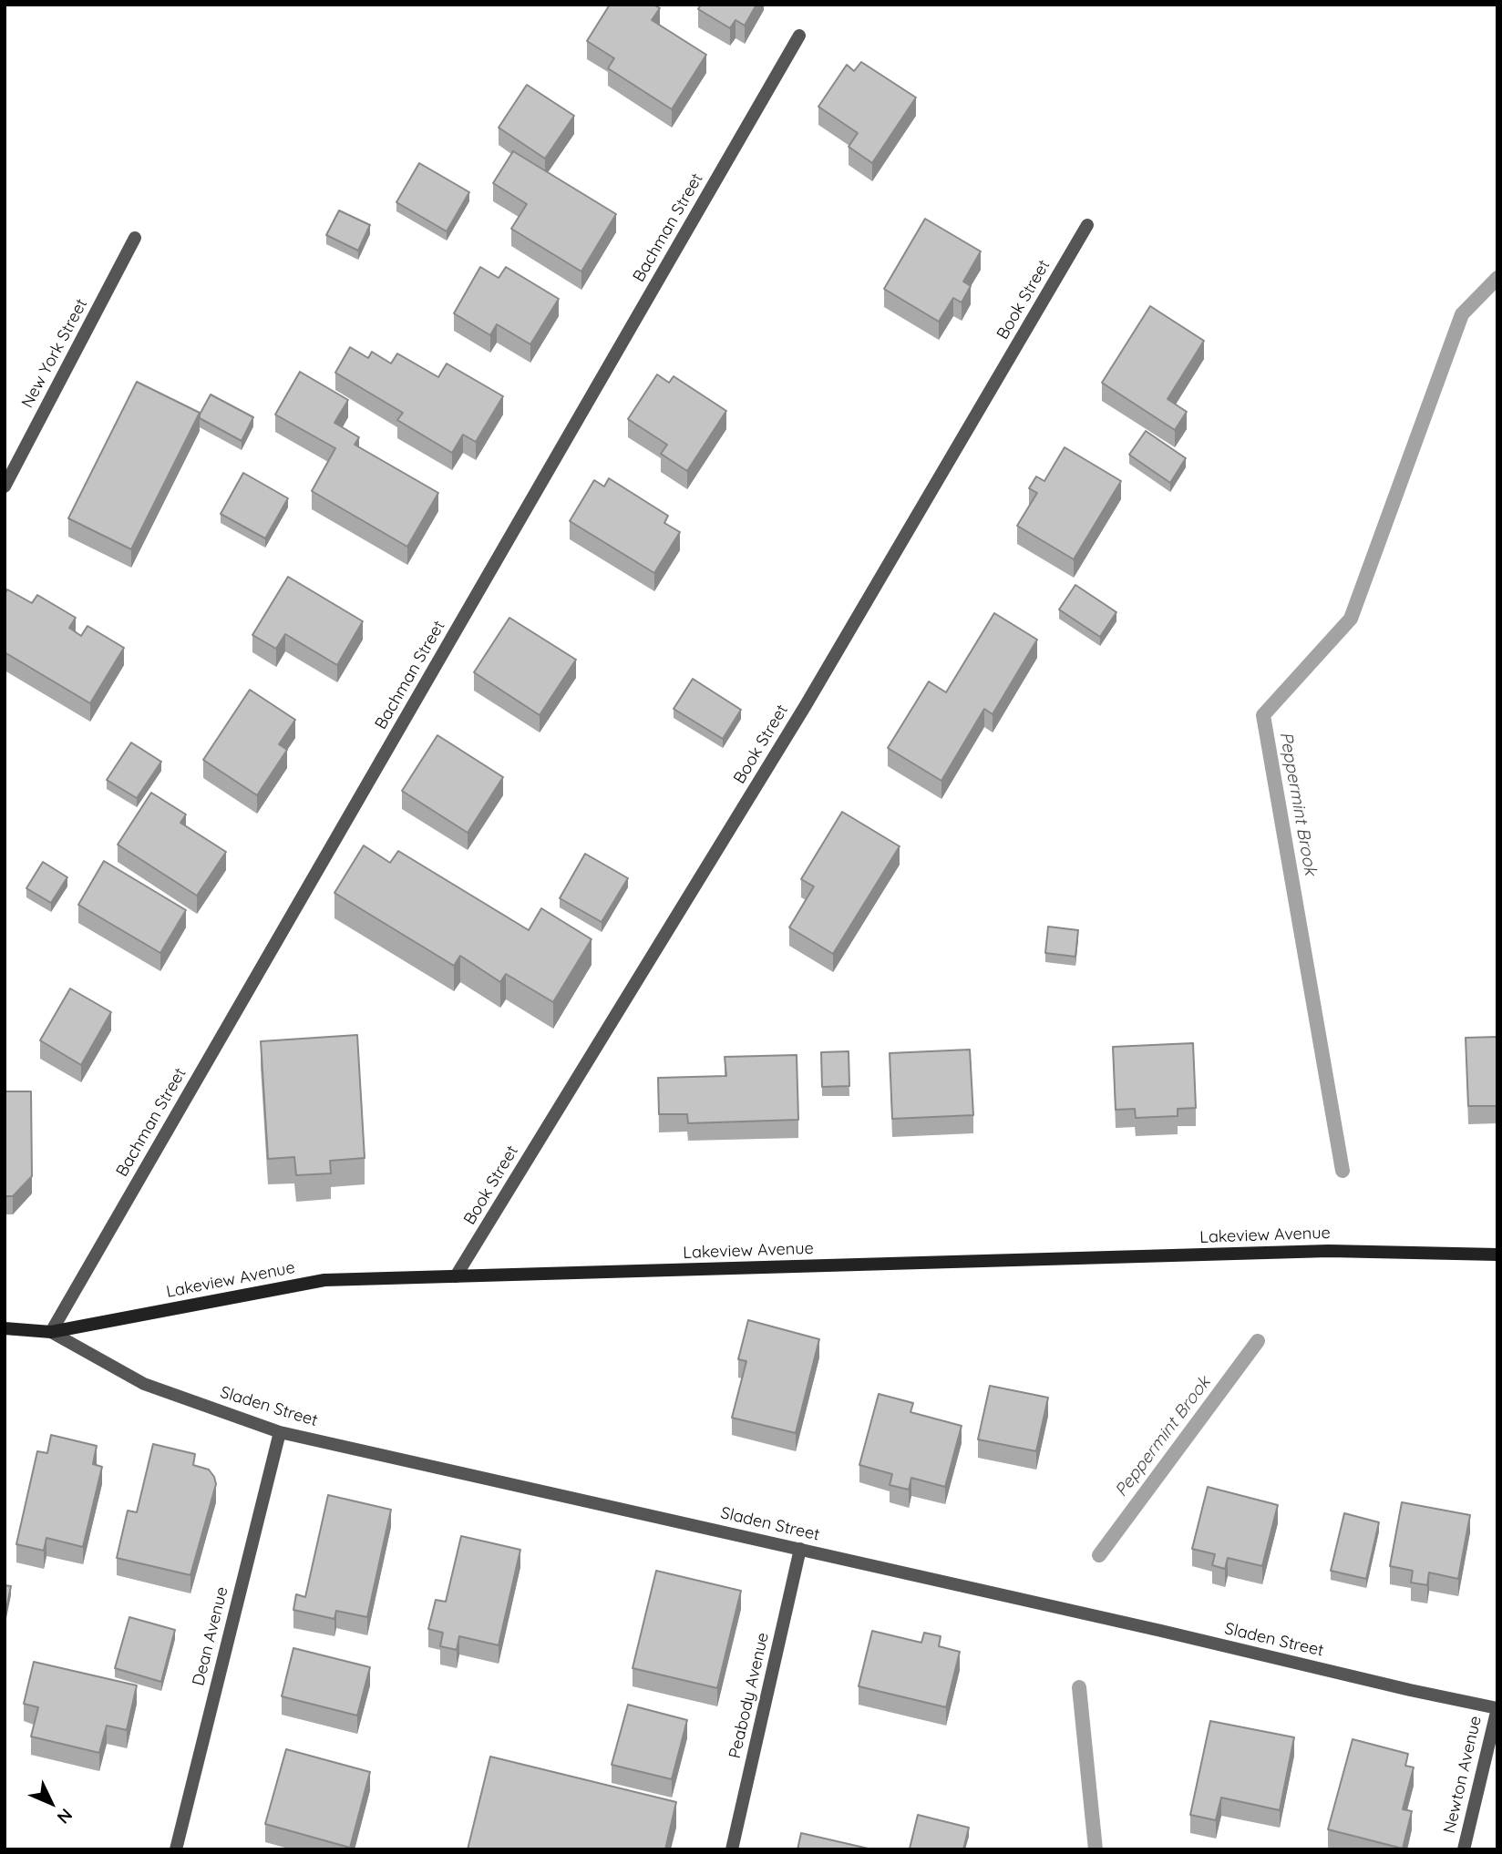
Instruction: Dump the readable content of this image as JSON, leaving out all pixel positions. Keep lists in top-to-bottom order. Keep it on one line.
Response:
{"streets":{"main road":["Lakeview Avenue"],"street":["Bachman Street","Book Street","New York Street","Sladen Street","Dean Avenue","Peabody Avenue","Newton Avenue"]},"crossings":[["Bachman Street","Lakeview Avenue"],["Bachman Street","Sladen Street"],["Book Street","Lakeview Avenue"],["Lakeview Avenue","Sladen Street"],["Sladen Street","Dean Avenue"],["Sladen Street","Peabody Avenue"],["Sladen Street","Newton Avenue"]],"water":["Peppermint Brook"],"north":"bottom right"}
